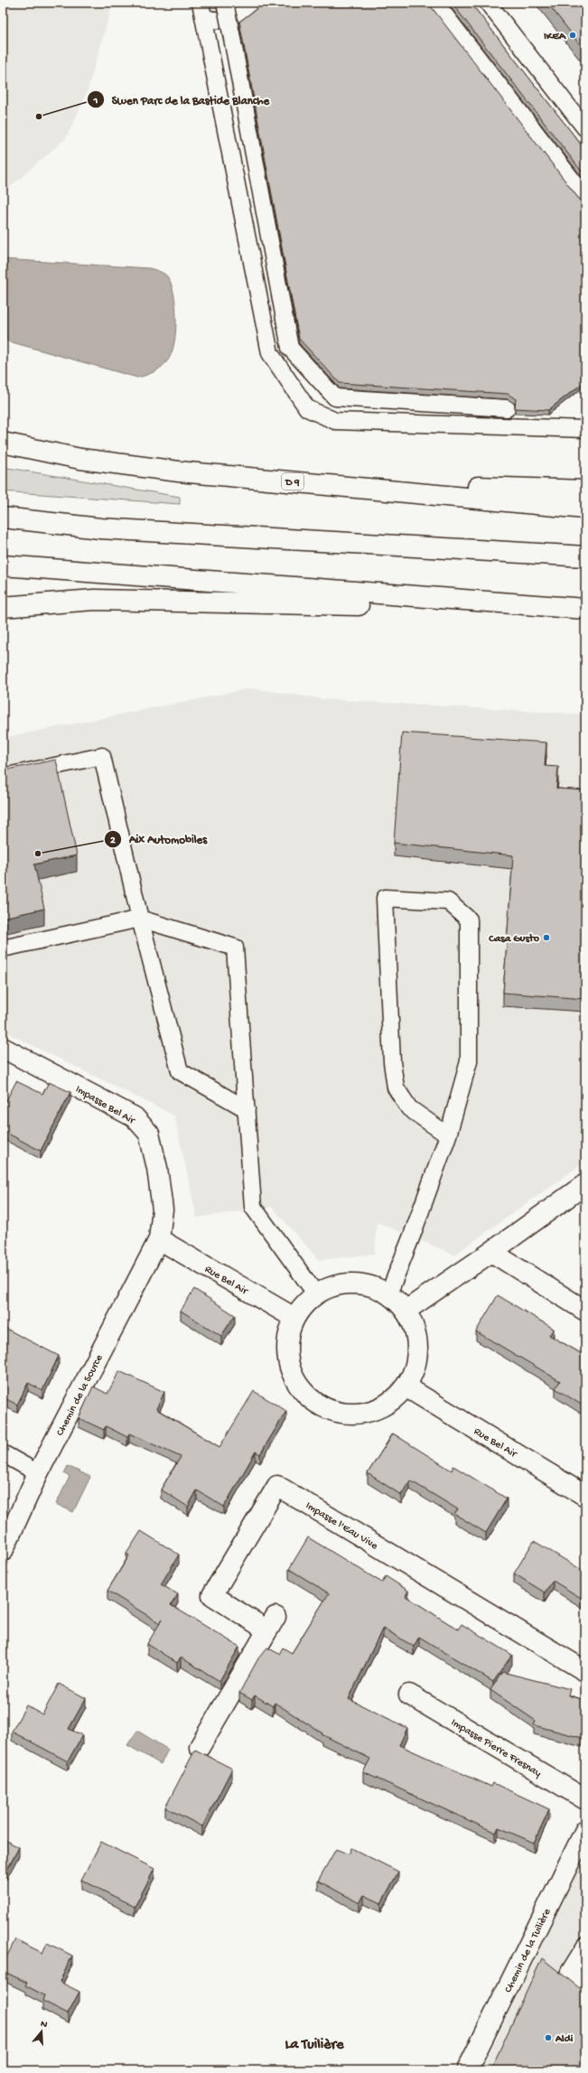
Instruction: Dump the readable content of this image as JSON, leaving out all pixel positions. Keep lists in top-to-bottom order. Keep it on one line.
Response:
{"streets":{"main road":["D 9","Impasse Bel Air","Rue Bel Air","Chemin de la Source","Impasse l'Eau Vive","Impasse Pierre Fresnay","Chemin de la Tuilière"]},"crossings":[["Impasse Bel Air","Rue Bel Air"],["Impasse Bel Air","Chemin de la Source"],["Rue Bel Air","Chemin de la Source"]],"districts":["La Tuilière"],"places":["IKEA","Swen Parc de la Bastide Blanche","Aix Automobiles","Casa Gusto","Aldi"],"north":"top"}
